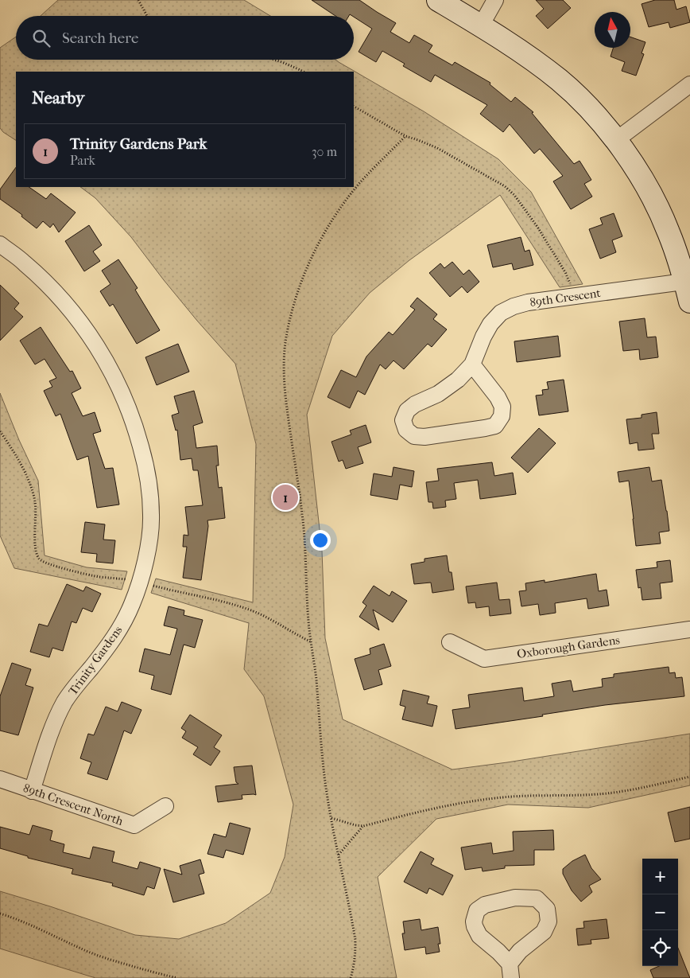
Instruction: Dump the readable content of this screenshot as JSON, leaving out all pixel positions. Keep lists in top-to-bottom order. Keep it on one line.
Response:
{"streets":{"street":["89th Crescent","Oxborough Gardens","Trinity Gardens","89th Crescent North"]},"crossings":[["Trinity Gardens","89th Crescent North"]],"north":"top","page":{"search":"Search here","heading":"Nearby","list":[{"mark":"1","name":"Trinity Gardens Park","note":"Park","value":"30 m"}],"pins":"1","map_buttons":["+","−"]}}
